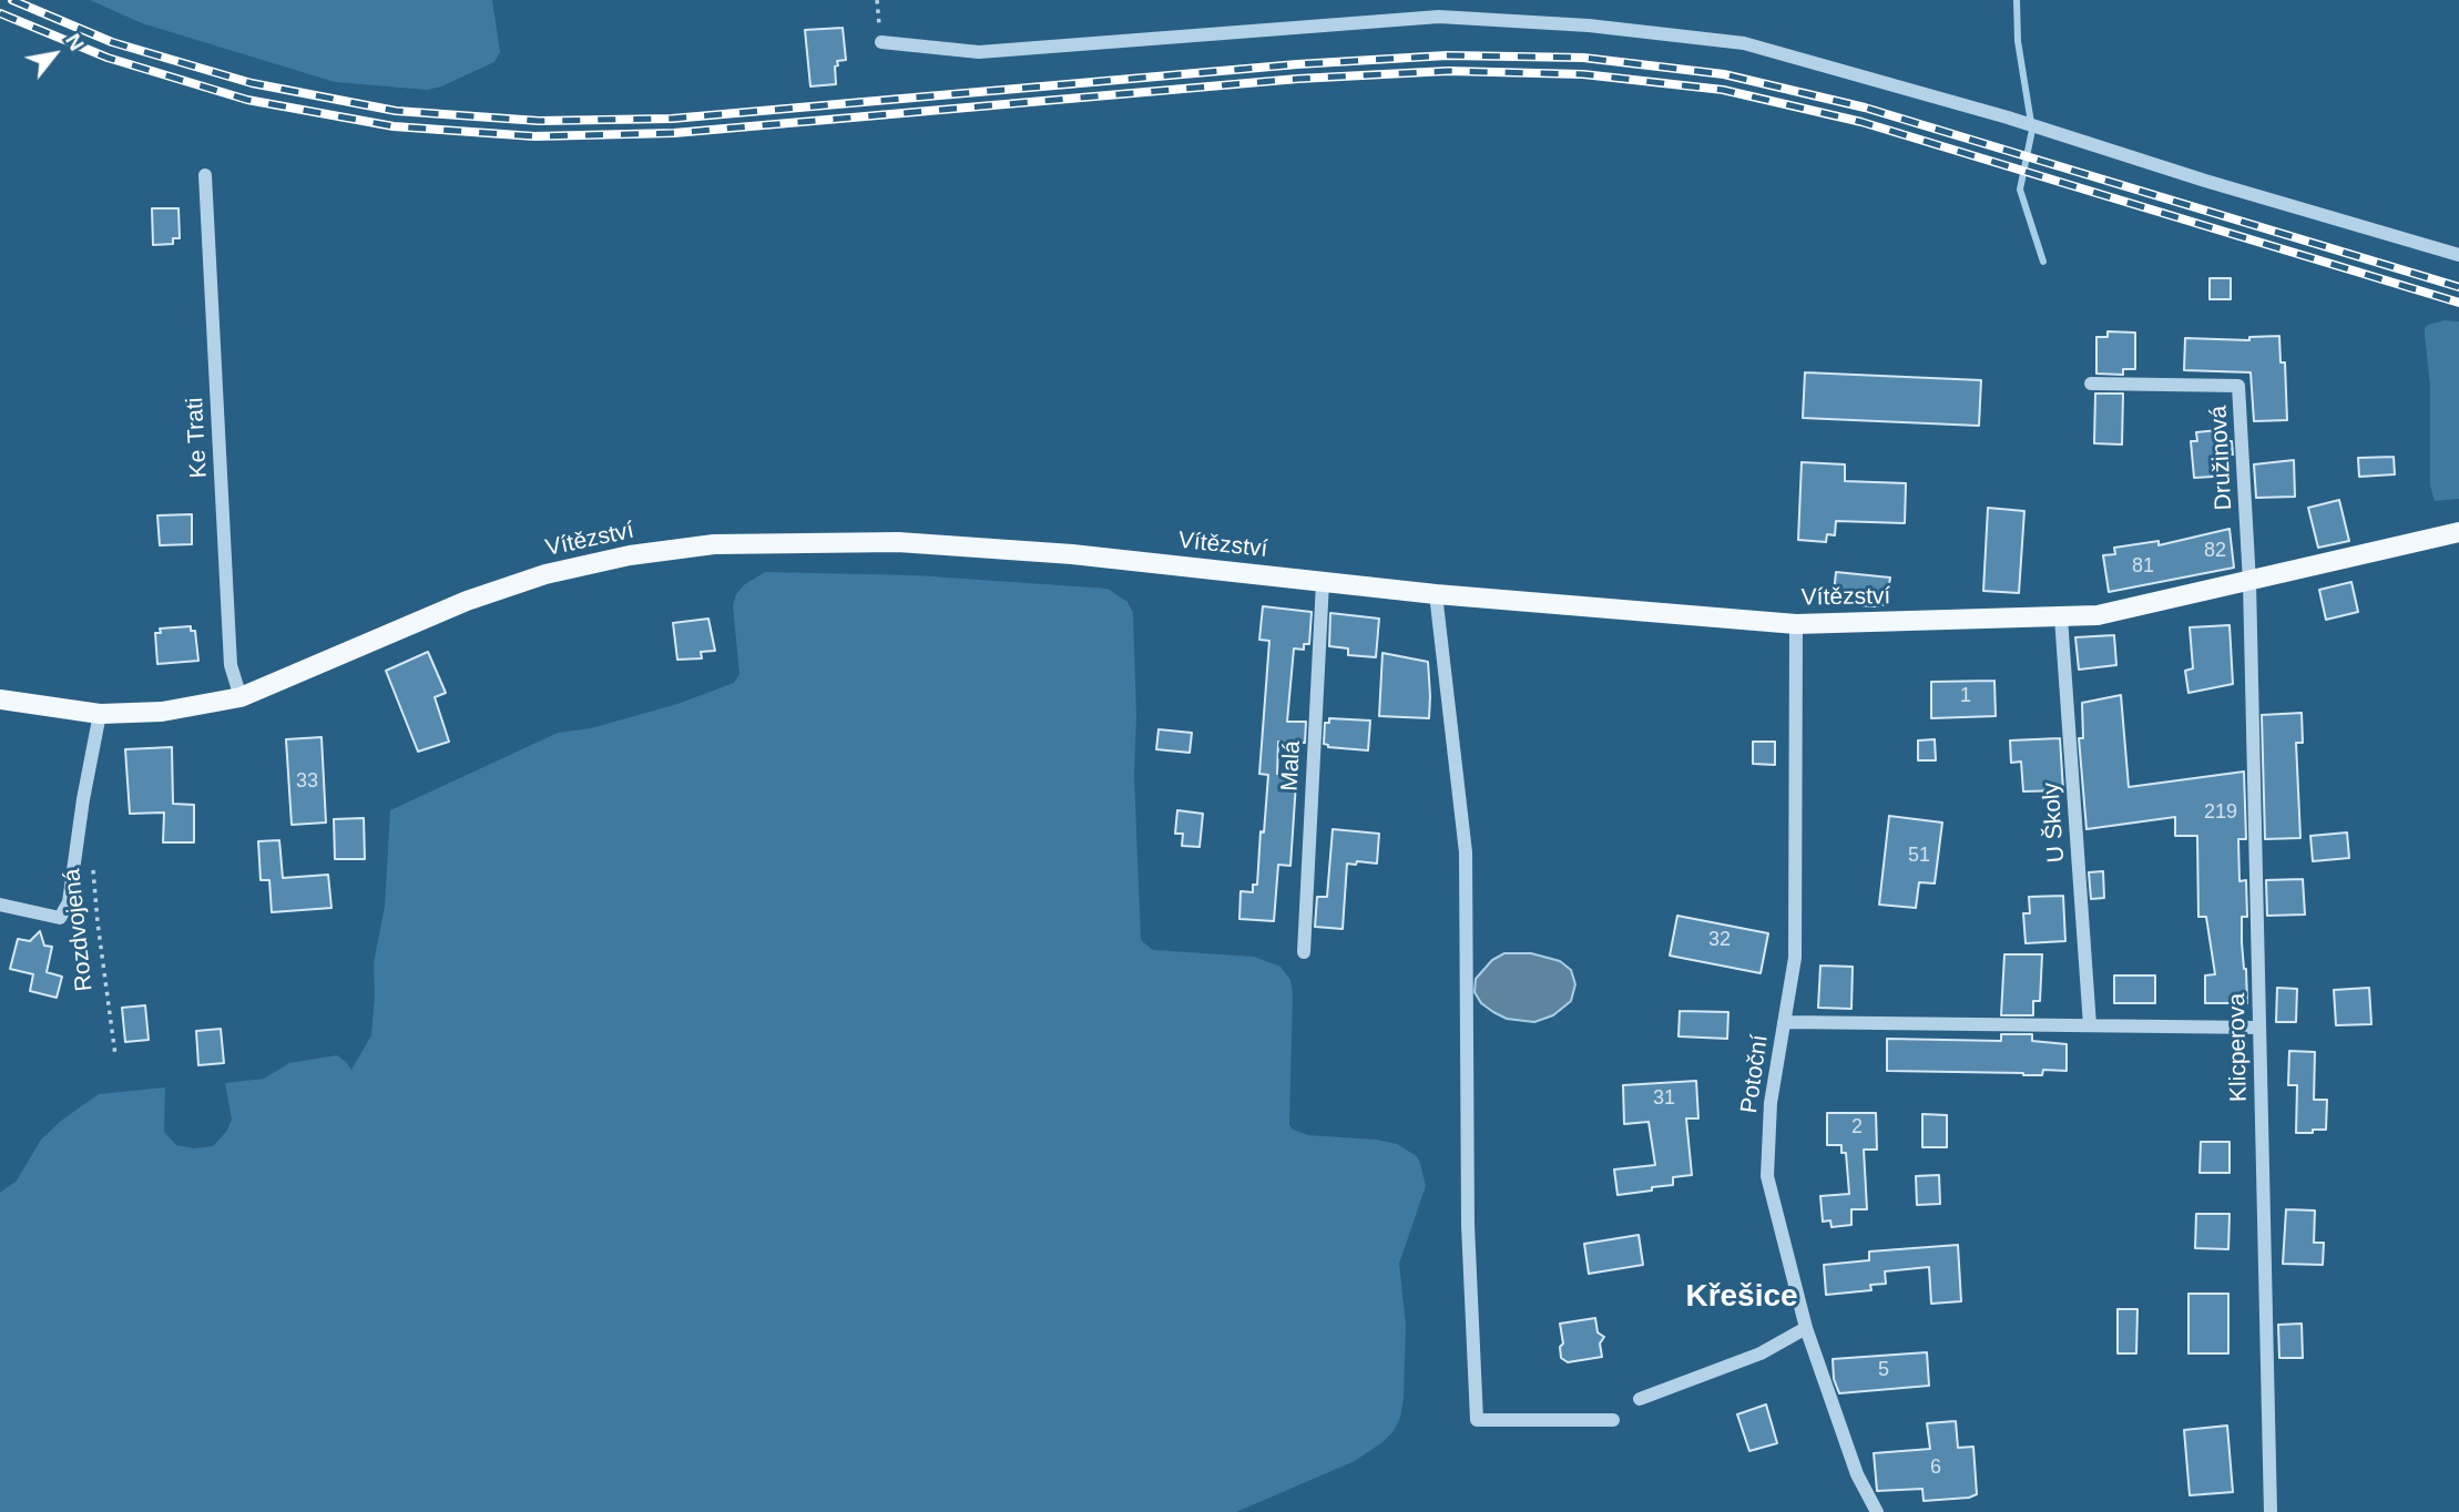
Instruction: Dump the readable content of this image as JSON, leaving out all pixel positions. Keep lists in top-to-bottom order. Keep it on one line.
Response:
{"streets":{"main road":["Vítězství"],"street":["Ke Trati","Družinová","Malá","U Školy","Rozdvojená","Klicperova","Potoční"]},"crossings":[["Ke Trati","Vítězství"],["Družinová","Vítězství"],["Družinová","Klicperova"],["Vítězství","Malá"],["Vítězství","U Školy"],["Vítězství","Rozdvojená"],["Vítězství","Klicperova"],["Vítězství","Potoční"]],"districts":["Křešice"],"house_numbers":["82","81","1","33","219","51","32","31","2","5","6"],"north":"top right"}
